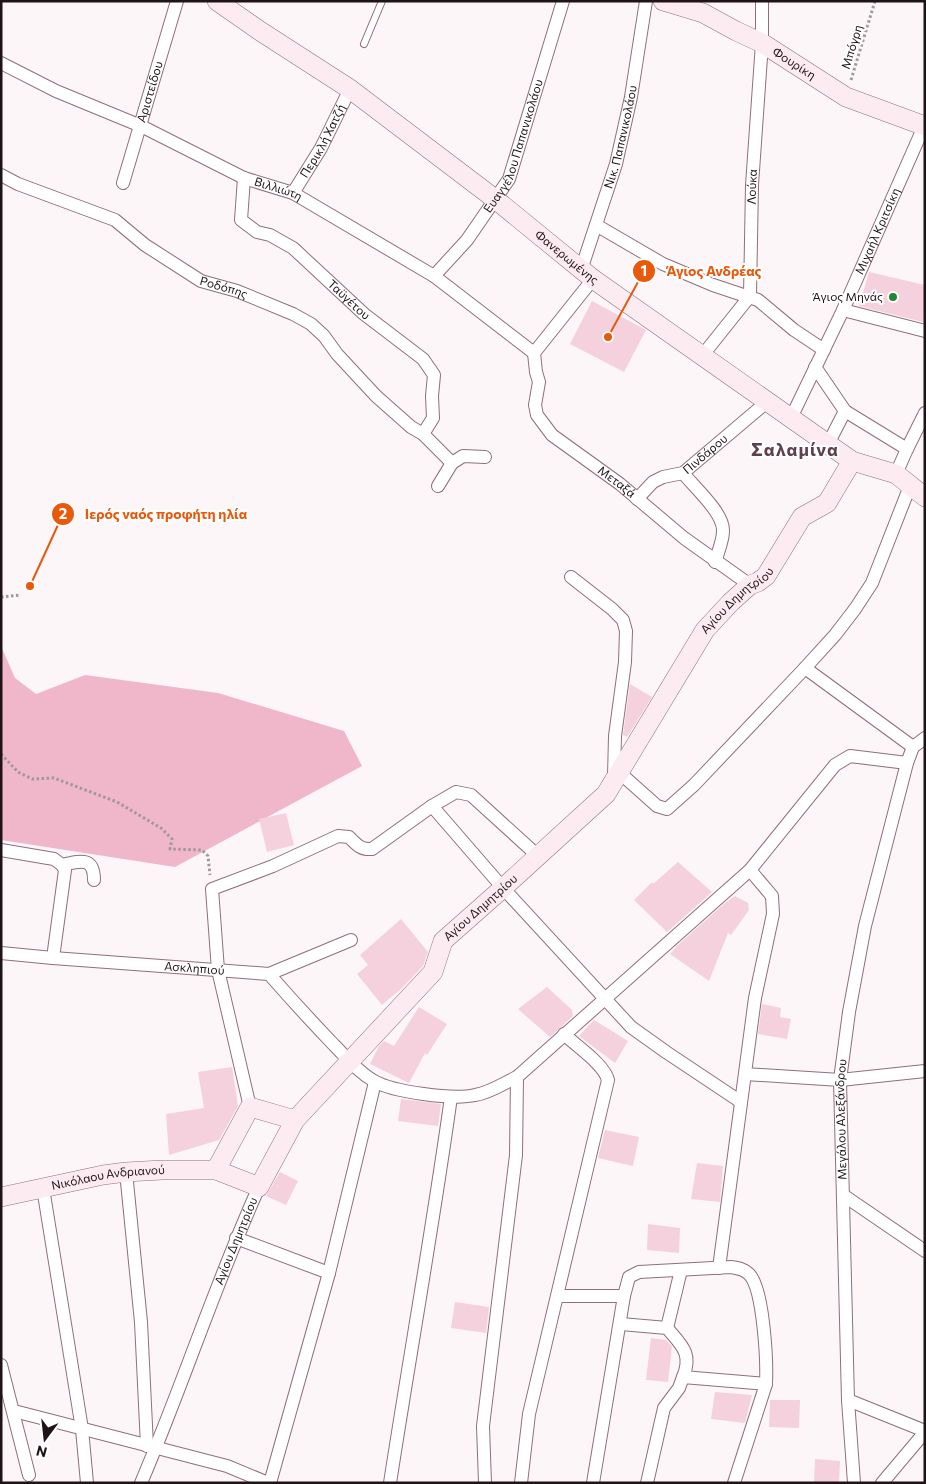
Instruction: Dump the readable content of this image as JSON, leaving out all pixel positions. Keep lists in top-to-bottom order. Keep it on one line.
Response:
{"streets":{"street":["Φουρίκη","Αριστείδου","Νικ. Παπανικολάου","Περικλή Χατζή","Ευαγγέλου Παπανικολάου","Λούκα","Βιλλιώτη","Μιχαήλ Κριτσίκη","Φανερωμένης","Ροδόπης","Ταϋγέτου","Πινδάρου","Μεταξά","Αγίου Δημητρίου","Ασκληπιού","Μεγάλου Αλεξάνδρου","Νικόλαου Ανδριανού"],"path":["Μπόγρη"]},"crossings":[["Μπόγρη","Φουρίκη"],["Φουρίκη","Λούκα"],["Φουρίκη","Μιχαήλ Κριτσίκη"],["Αριστείδου","Βιλλιώτη"],["Νικ. Παπανικολάου","Βιλλιώτη"],["Νικ. Παπανικολάου","Φανερωμένης"],["Νικ. Παπανικολάου","Μεταξά"],["Περικλή Χατζή","Βιλλιώτη"],["Περικλή Χατζή","Φανερωμένης"],["Ευαγγέλου Παπανικολάου","Βιλλιώτη"],["Ευαγγέλου Παπανικολάου","Φανερωμένης"],["Βιλλιώτη","Ταϋγέτου"],["Βιλλιώτη","Μεταξά"],["Μιχαήλ Κριτσίκη","Φανερωμένης"],["Φανερωμένης","Πινδάρου"],["Φανερωμένης","Αγίου Δημητρίου"],["Ροδόπης","Ταϋγέτου"],["Πινδάρου","Μεταξά"],["Μεταξά","Αγίου Δημητρίου"]],"districts":["Σαλαμίνα"],"places":["Άγιος Μηνάς","Άγιος Ανδρέας","Ιερός ναός προφήτη ηλία"],"north":"bottom"}
